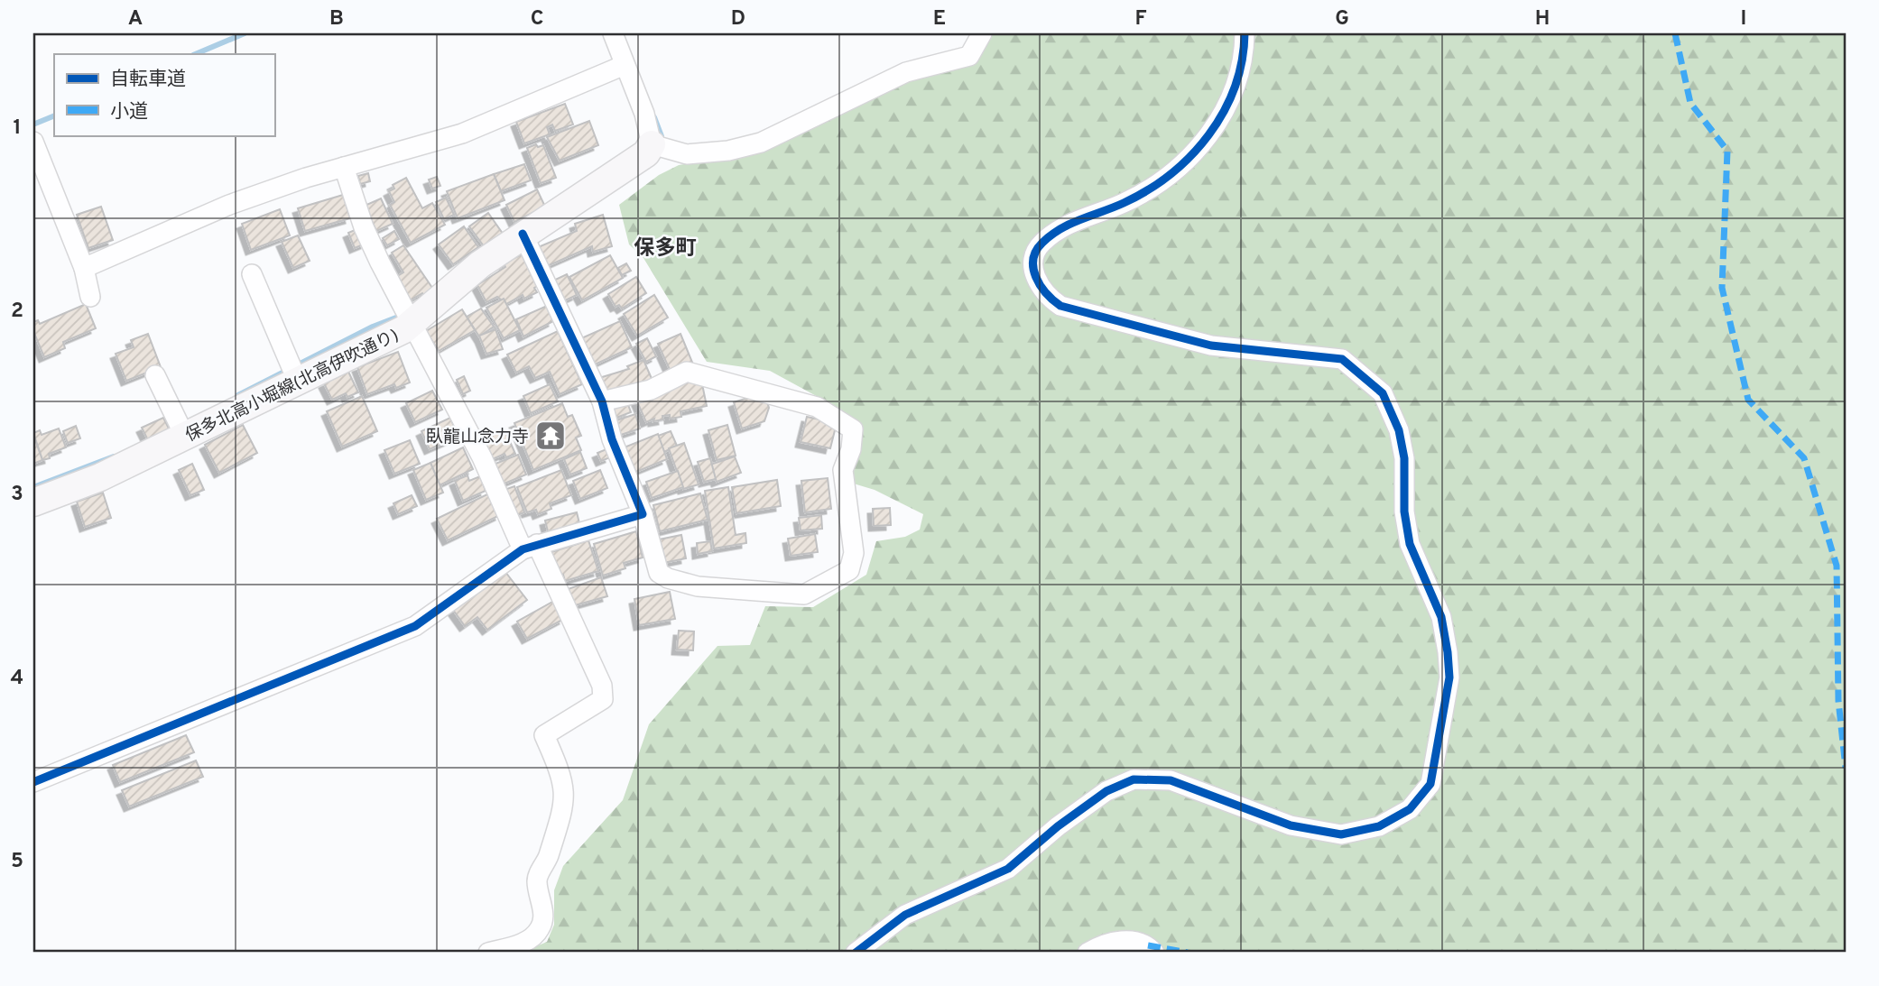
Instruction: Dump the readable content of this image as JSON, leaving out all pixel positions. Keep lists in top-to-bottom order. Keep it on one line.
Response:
{"streets":{"street":["保多北高小堀線(北高伊吹通り)"]},"districts":["保多町"],"places":{"temple":["臥龍山念力寺"]},"legend":["自転車道","小道"],"grid":{"columns":["A","B","C","D","E","F","G","H","I"],"rows":["1","2","3","4","5"]}}
